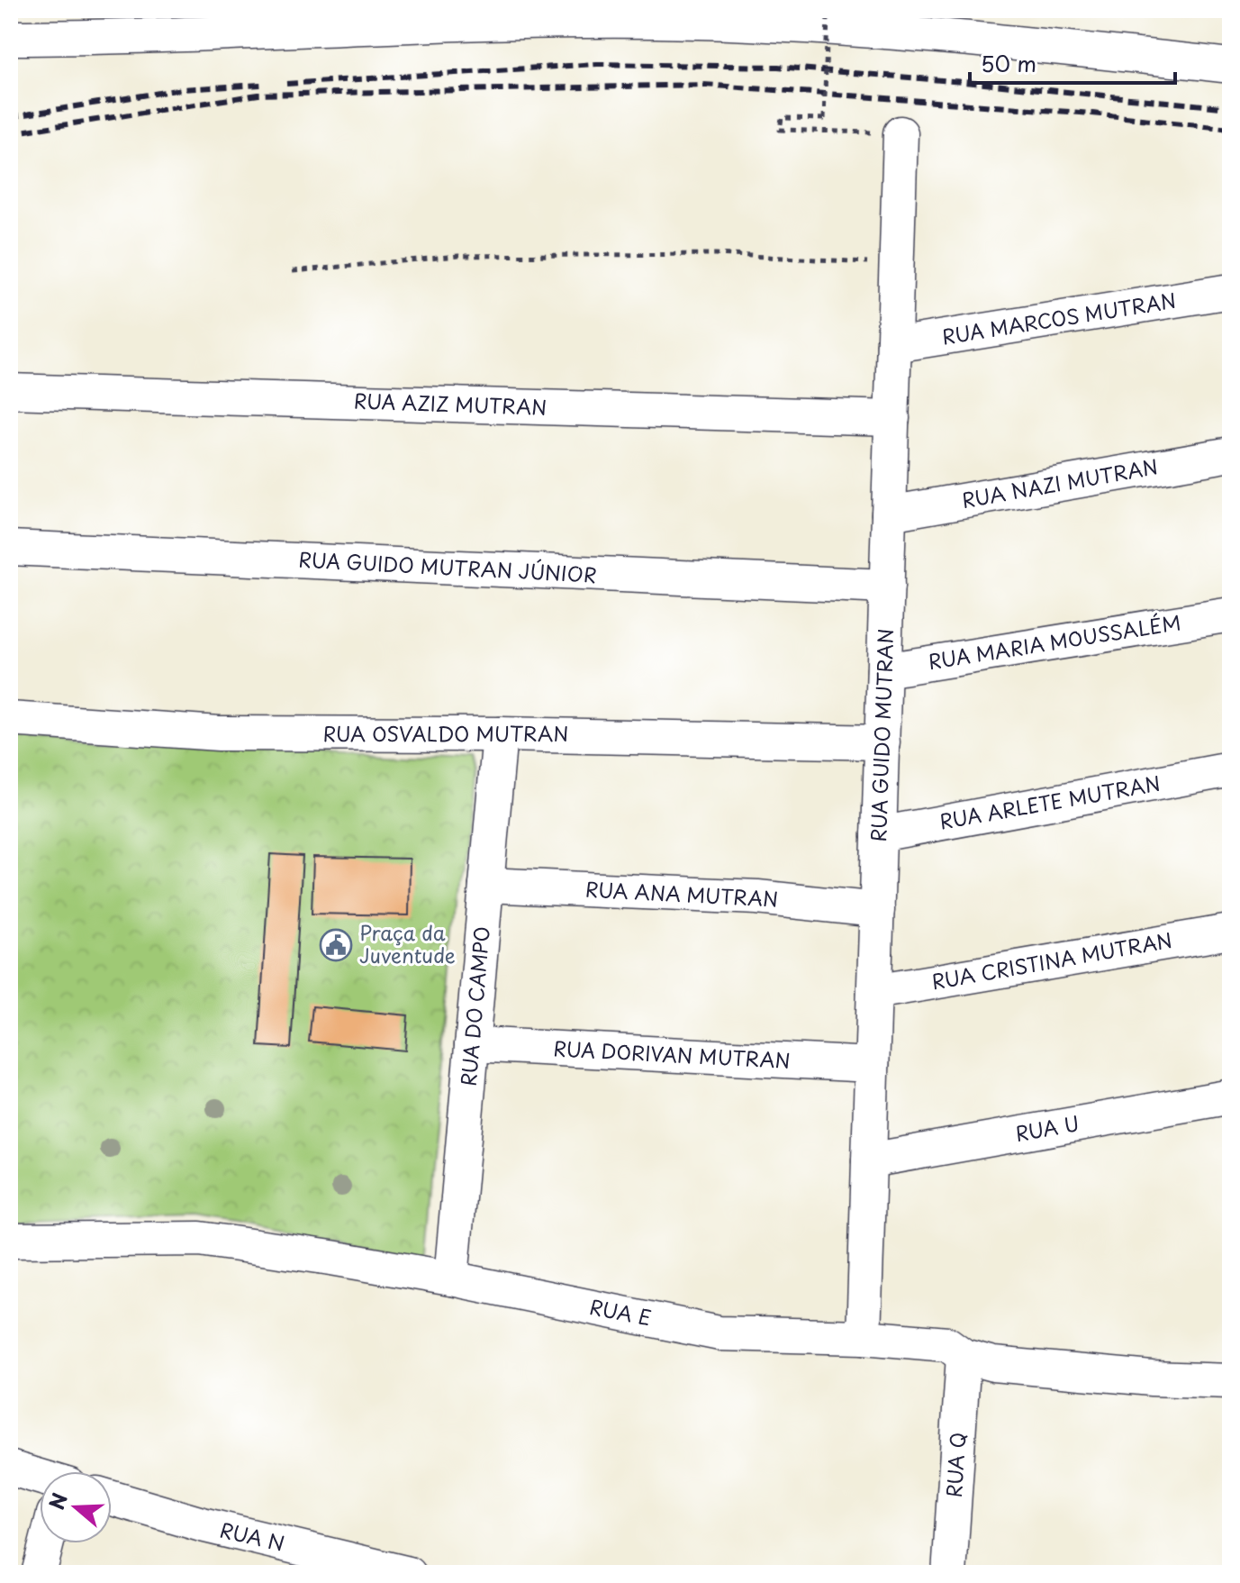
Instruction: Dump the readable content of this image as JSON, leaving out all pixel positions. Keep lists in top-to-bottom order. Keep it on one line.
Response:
{"streets":{"street":["RUA MARCOS MUTRAN","RUA AZIZ MUTRAN","RUA NAZI MUTRAN","RUA GUIDO MUTRAN JÚNIOR","RUA MARIA MOUSSALÉM","RUA OSVALDO MUTRAN","RUA GUIDO MUTRAN","RUA ARLETE MUTRAN","RUA ANA MUTRAN","RUA CRISTINA MUTRAN","RUA DO CAMPO","RUA DORIVAN MUTRAN","RUA U","RUA E","RUA Q","RUA N"]},"crossings":[["RUA MARCOS MUTRAN","RUA GUIDO MUTRAN"],["RUA AZIZ MUTRAN","RUA GUIDO MUTRAN"],["RUA NAZI MUTRAN","RUA GUIDO MUTRAN"],["RUA GUIDO MUTRAN JÚNIOR","RUA GUIDO MUTRAN"],["RUA MARIA MOUSSALÉM","RUA GUIDO MUTRAN"],["RUA OSVALDO MUTRAN","RUA GUIDO MUTRAN"],["RUA OSVALDO MUTRAN","RUA DO CAMPO"],["RUA GUIDO MUTRAN","RUA ARLETE MUTRAN"],["RUA GUIDO MUTRAN","RUA ANA MUTRAN"],["RUA GUIDO MUTRAN","RUA CRISTINA MUTRAN"],["RUA GUIDO MUTRAN","RUA DORIVAN MUTRAN"],["RUA GUIDO MUTRAN","RUA U"],["RUA GUIDO MUTRAN","RUA E"],["RUA ANA MUTRAN","RUA DO CAMPO"],["RUA DO CAMPO","RUA DORIVAN MUTRAN"],["RUA DO CAMPO","RUA E"],["RUA E","RUA Q"]],"places":{"public building":["Praça da Juventude"]},"scale_bar":"50 m","north":"left"}
